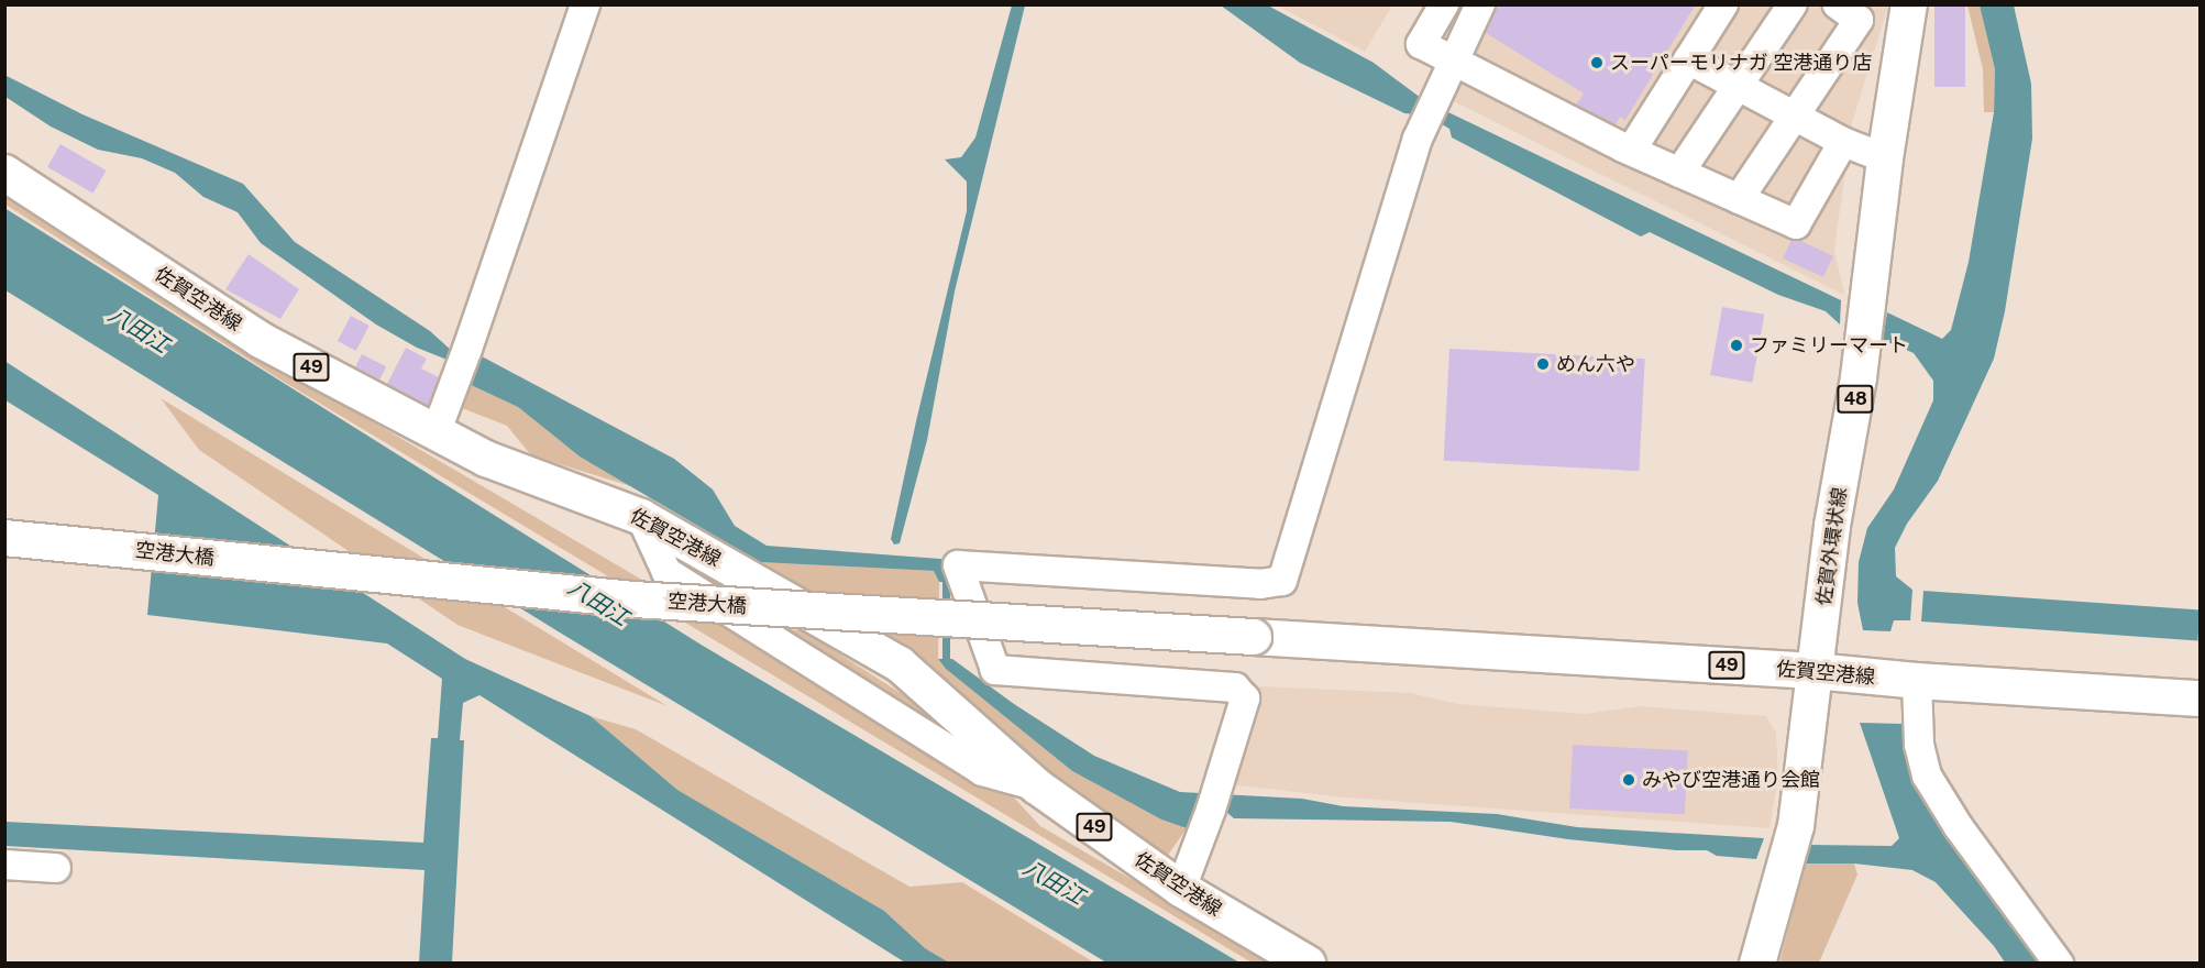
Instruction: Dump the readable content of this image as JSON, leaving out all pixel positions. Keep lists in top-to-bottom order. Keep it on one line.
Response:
{"streets":{"main road":["佐賀空港線","49","48","佐賀外環状線","空港大橋"]},"crossings":[["佐賀空港線","佐賀外環状線"],["佐賀空港線","空港大橋"],["48","佐賀外環状線"]],"water":["八田江"],"places":["スーパーモリナガ 空港通り店","ファミリーマート","めん六や","みやび空港通り会館"]}
